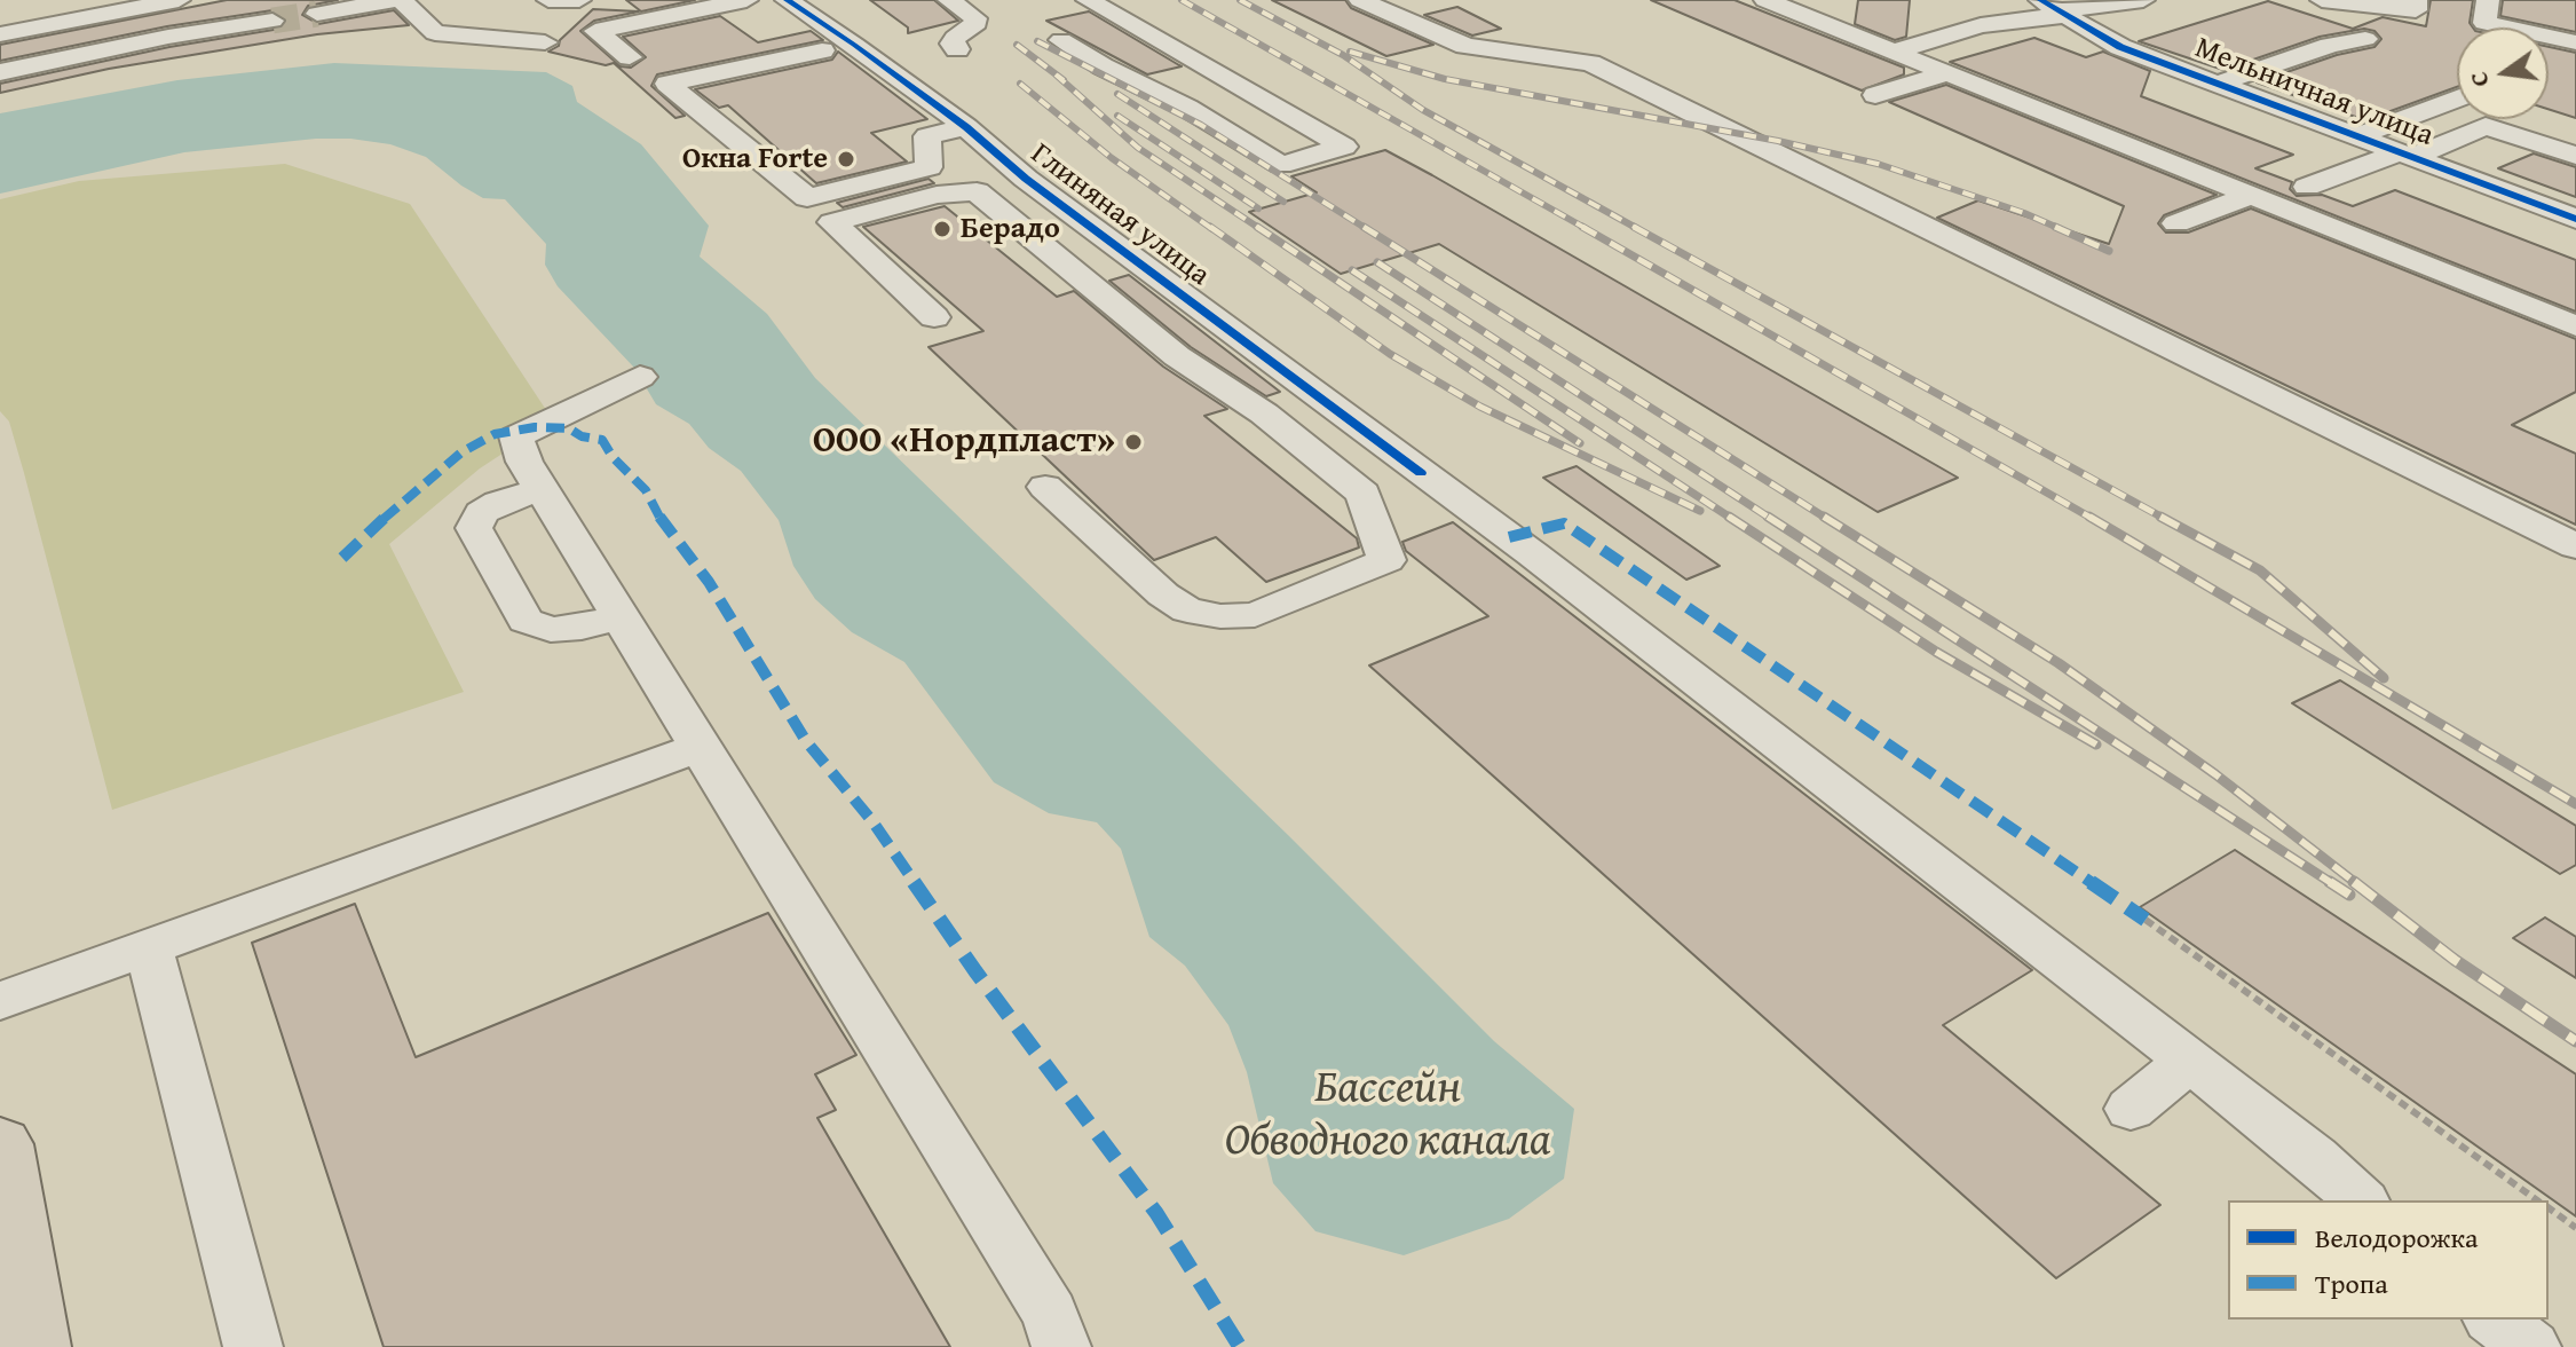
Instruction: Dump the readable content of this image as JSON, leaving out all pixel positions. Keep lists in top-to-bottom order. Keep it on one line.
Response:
{"streets":{"street":["Мельничная улица","Глиняная улица"]},"water":["Бассейн Обводного канала"],"places":["Окна Forte","Берадо","ООО «Нордпласт»"],"legend":["Велодорожка","Тропа"],"north":"left"}
